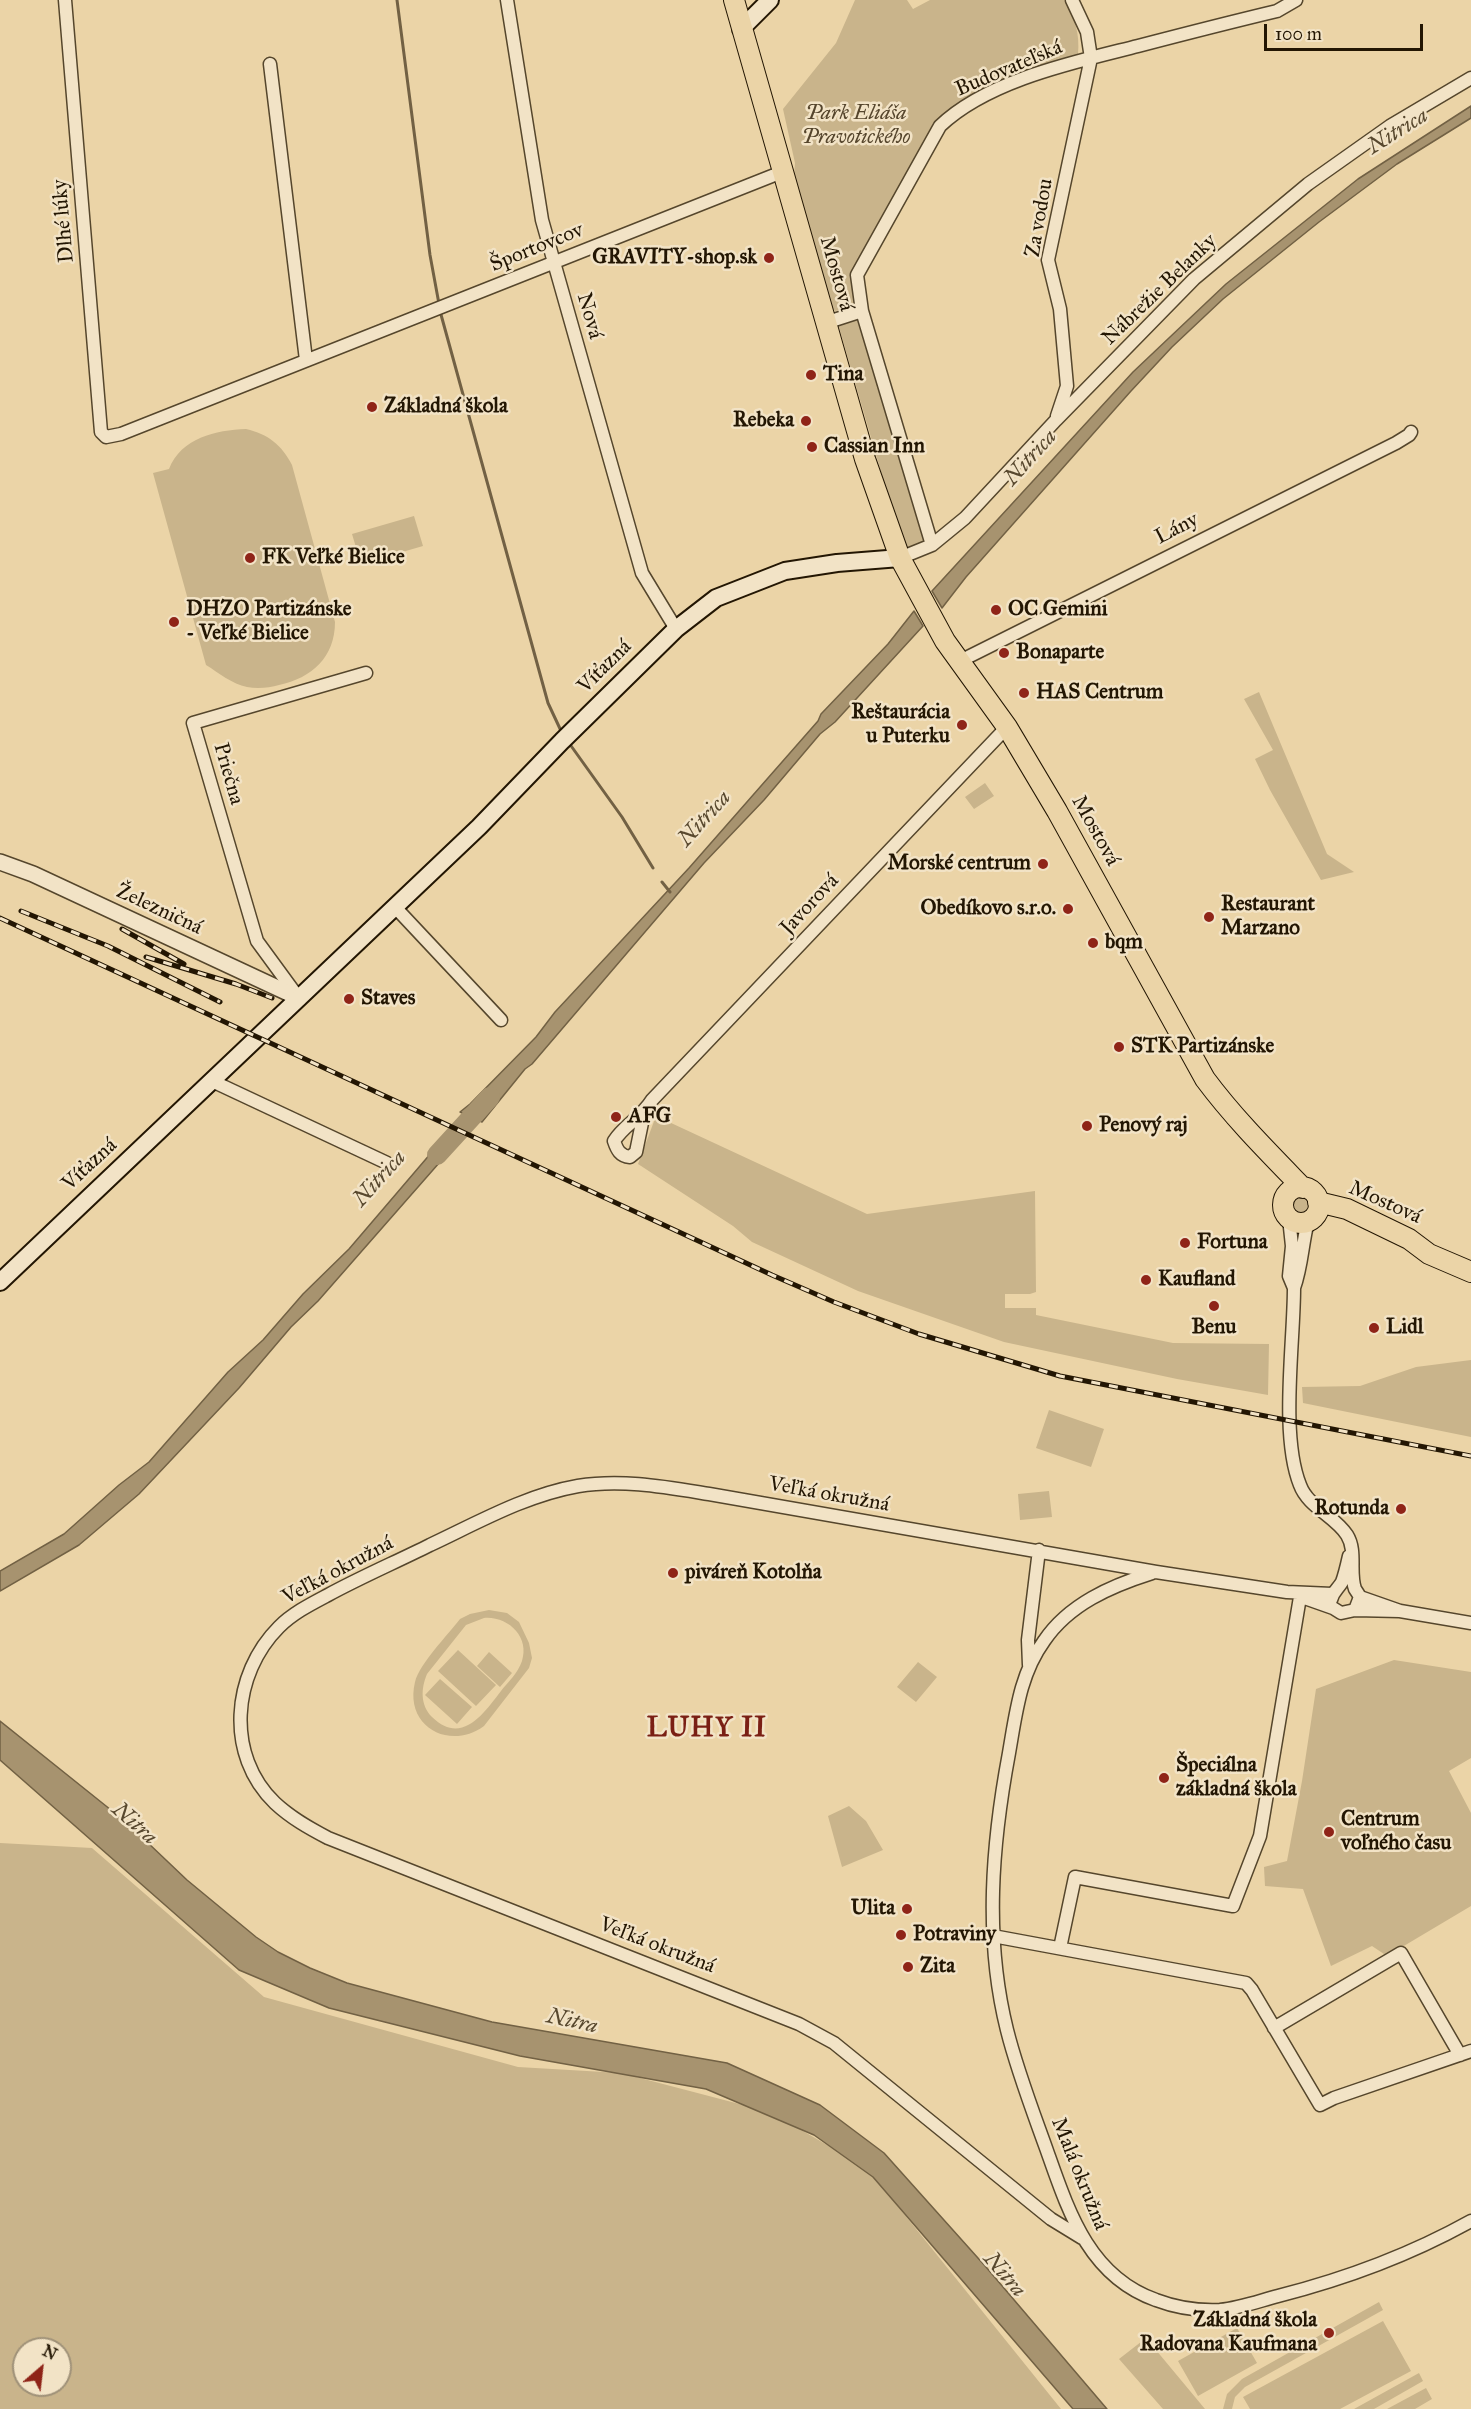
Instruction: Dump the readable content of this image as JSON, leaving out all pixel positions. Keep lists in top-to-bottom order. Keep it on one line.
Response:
{"streets":{"main road":["Mostová","Víťazná"],"street":["Budovateľská","Za vodou","Dlhé lúky","Športovcov","Nábrežie Belanky","Nová","Lány","Priečna","Javorová","Železničná","Veľká okružná","Malá okružná"]},"crossings":[["Budovateľská","Za vodou"],["Budovateľská","Nábrežie Belanky"],["Za vodou","Nábrežie Belanky"],["Dlhé lúky","Športovcov"],["Športovcov","Mostová"],["Športovcov","Nová"],["Mostová","Nábrežie Belanky"],["Mostová","Lány"],["Mostová","Víťazná"],["Mostová","Javorová"],["Nábrežie Belanky","Víťazná"],["Nová","Víťazná"],["Víťazná","Priečna"],["Víťazná","Železničná"],["Priečna","Železničná"],["Veľká okružná","Malá okružná"]],"districts":["LUHY II"],"water":["Nitrica","Nitra"],"parks":["Park Eliáša Pravotického"],"places":["GRAVITY-shop.sk","Tina","Základná škola","Rebeka","Cassian Inn","FK Veľké Bielice","OC Gemini","DHZO Partizánske - Veľké Bielice","Bonaparte","HAS Centrum","Reštaurácia u Puterku","Morské centrum","Obedíkovo s.r.o.","Restaurant Marzano","bqm","Staves","STK Partizánske","AFG","Penový raj","Fortuna","Kaufland","Benu","Lidl","Rotunda","piváreň Kotolňa","Špeciálna základná škola","Centrum voľného času","Ulita","Potraviny","Zita","Základná škola Radovana Kaufmana"],"scale_bar":"100 m","north":"top right"}
